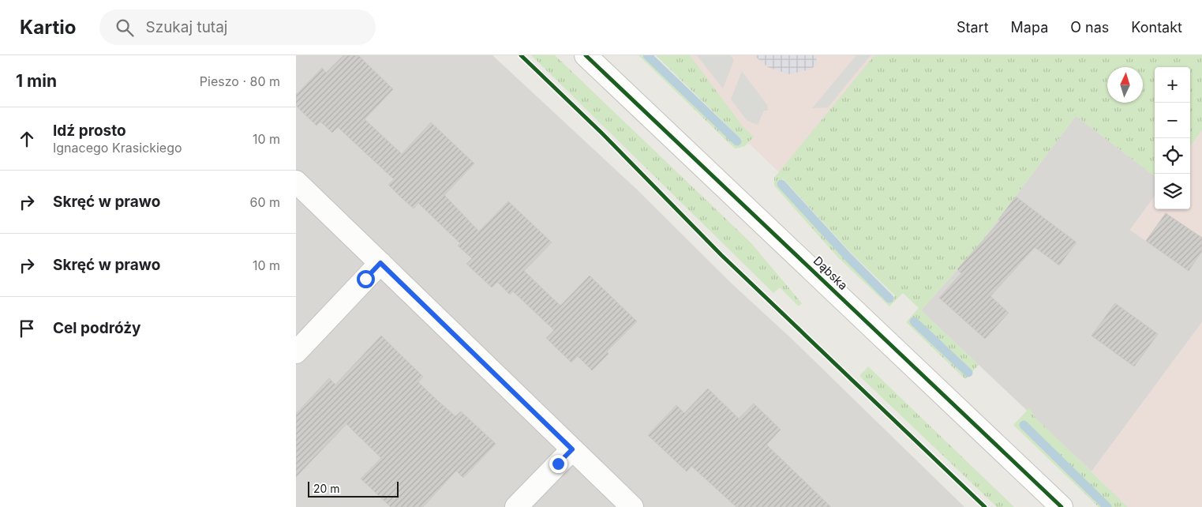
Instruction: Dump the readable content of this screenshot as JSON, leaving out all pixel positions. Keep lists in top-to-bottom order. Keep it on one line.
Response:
{"streets":{"street":["Dąbska"]},"scale_bar":"20 m","north":"top","page":{"header":"Kartio","search":"Szukaj tutaj","nav":["Start","Mapa","O nas","Kontakt"],"heading":["1 min","Pieszo · 80 m"],"map_buttons":["+","−"],"list":[["Idź prosto","Ignacego Krasickiego","10 m"],["Skręć w prawo","60 m"],["Skręć w prawo","10 m"],"Cel podróży"],"scale":"20 m"}}
